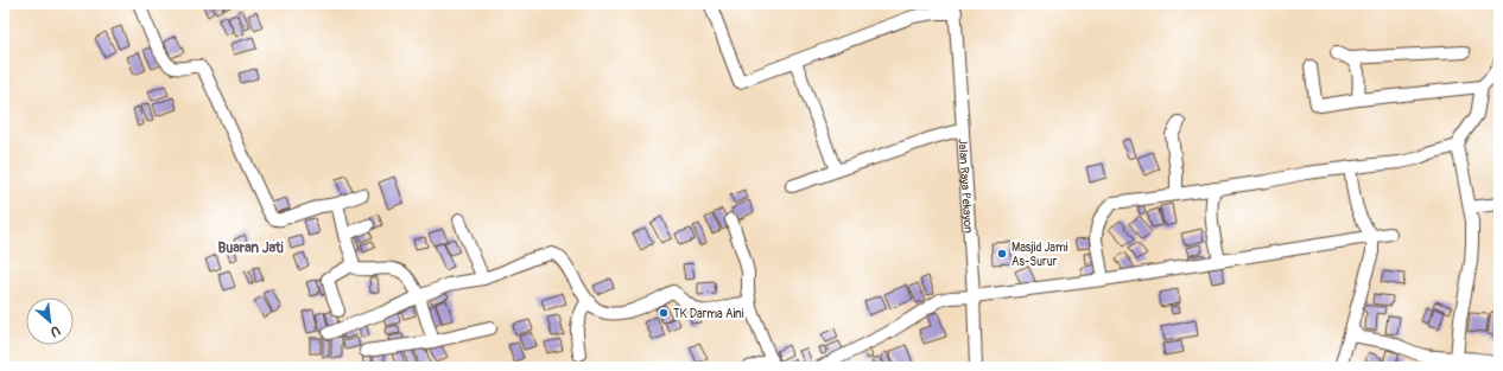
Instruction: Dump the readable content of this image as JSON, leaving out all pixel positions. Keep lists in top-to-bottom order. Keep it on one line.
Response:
{"streets":{"street":["Jalan Raya Pekayon"]},"districts":["Buaran Jati"],"places":["Masjid Jami As-Surur","TK Darma Aini"],"north":"bottom right"}
